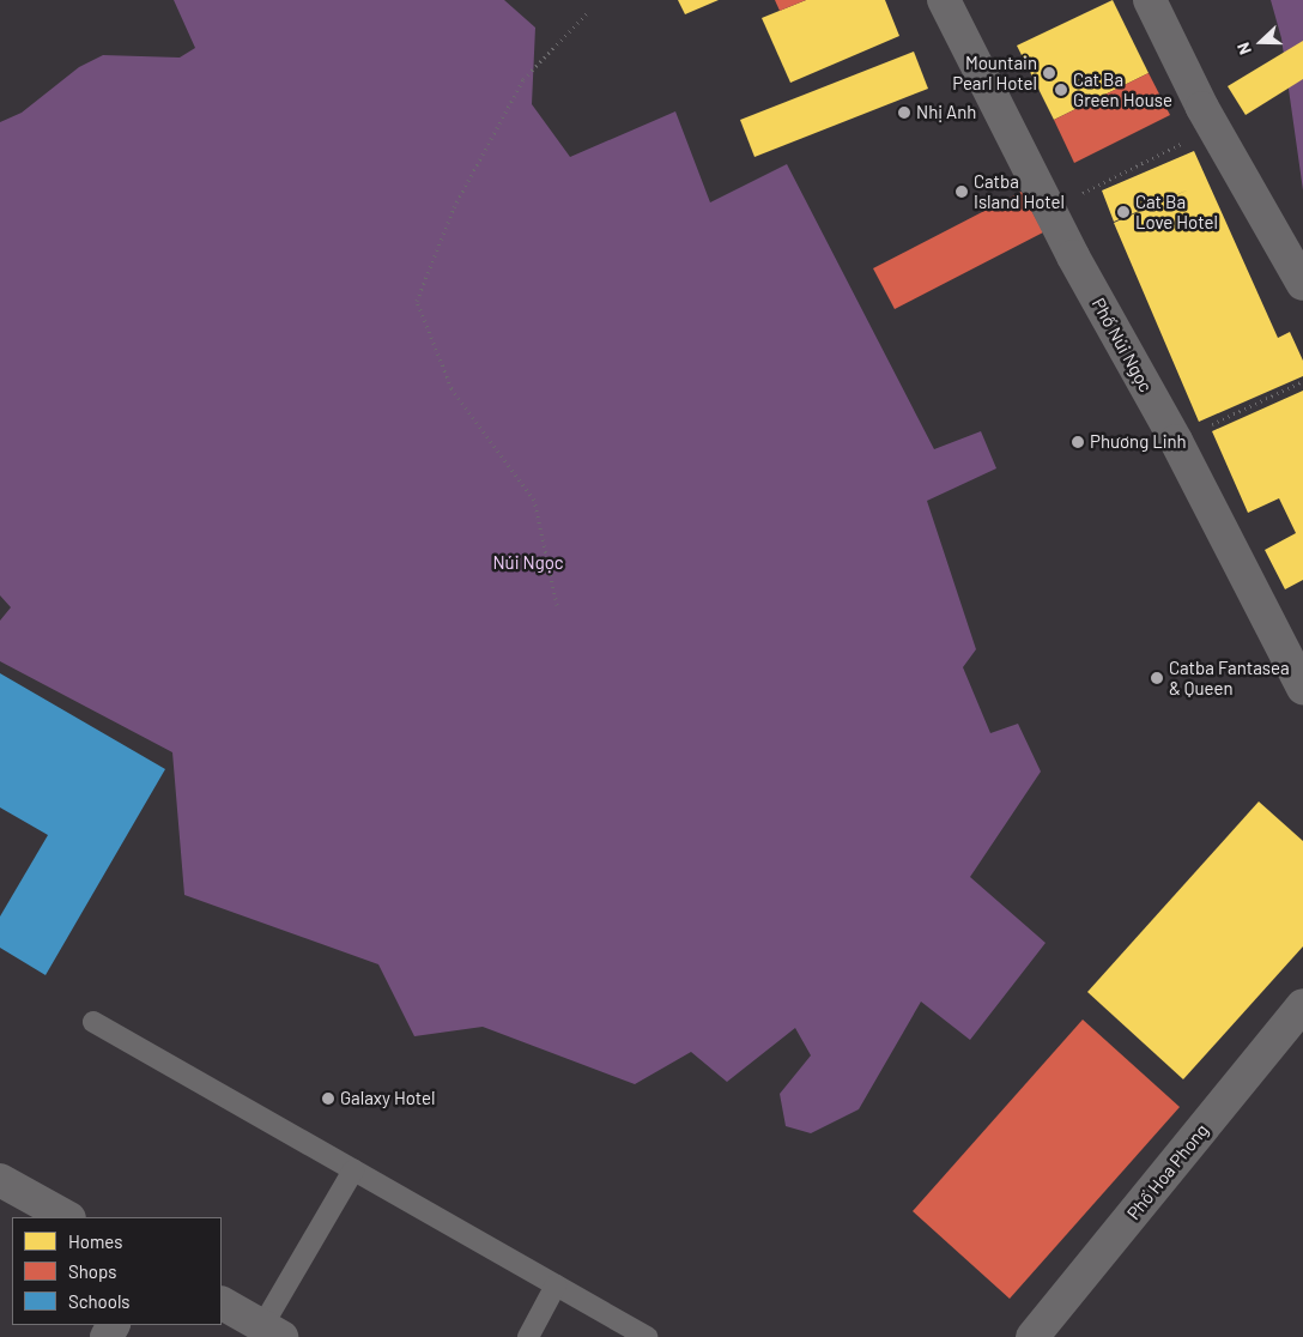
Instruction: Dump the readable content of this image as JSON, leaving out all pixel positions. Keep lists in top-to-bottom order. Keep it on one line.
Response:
{"streets":{"street":["Phố Núi Ngọc","Phố Hoa Phong"]},"parks":["Núi Ngọc"],"places":["Mountain Pearl Hotel","Cat Ba Green House","Nhị Anh","Catba Island Hotel","Cat Ba Love Hotel","Phương Linh","Catba Fantasea & Queen","Galaxy Hotel"],"legend":["Homes","Shops","Schools"],"north":"left"}
